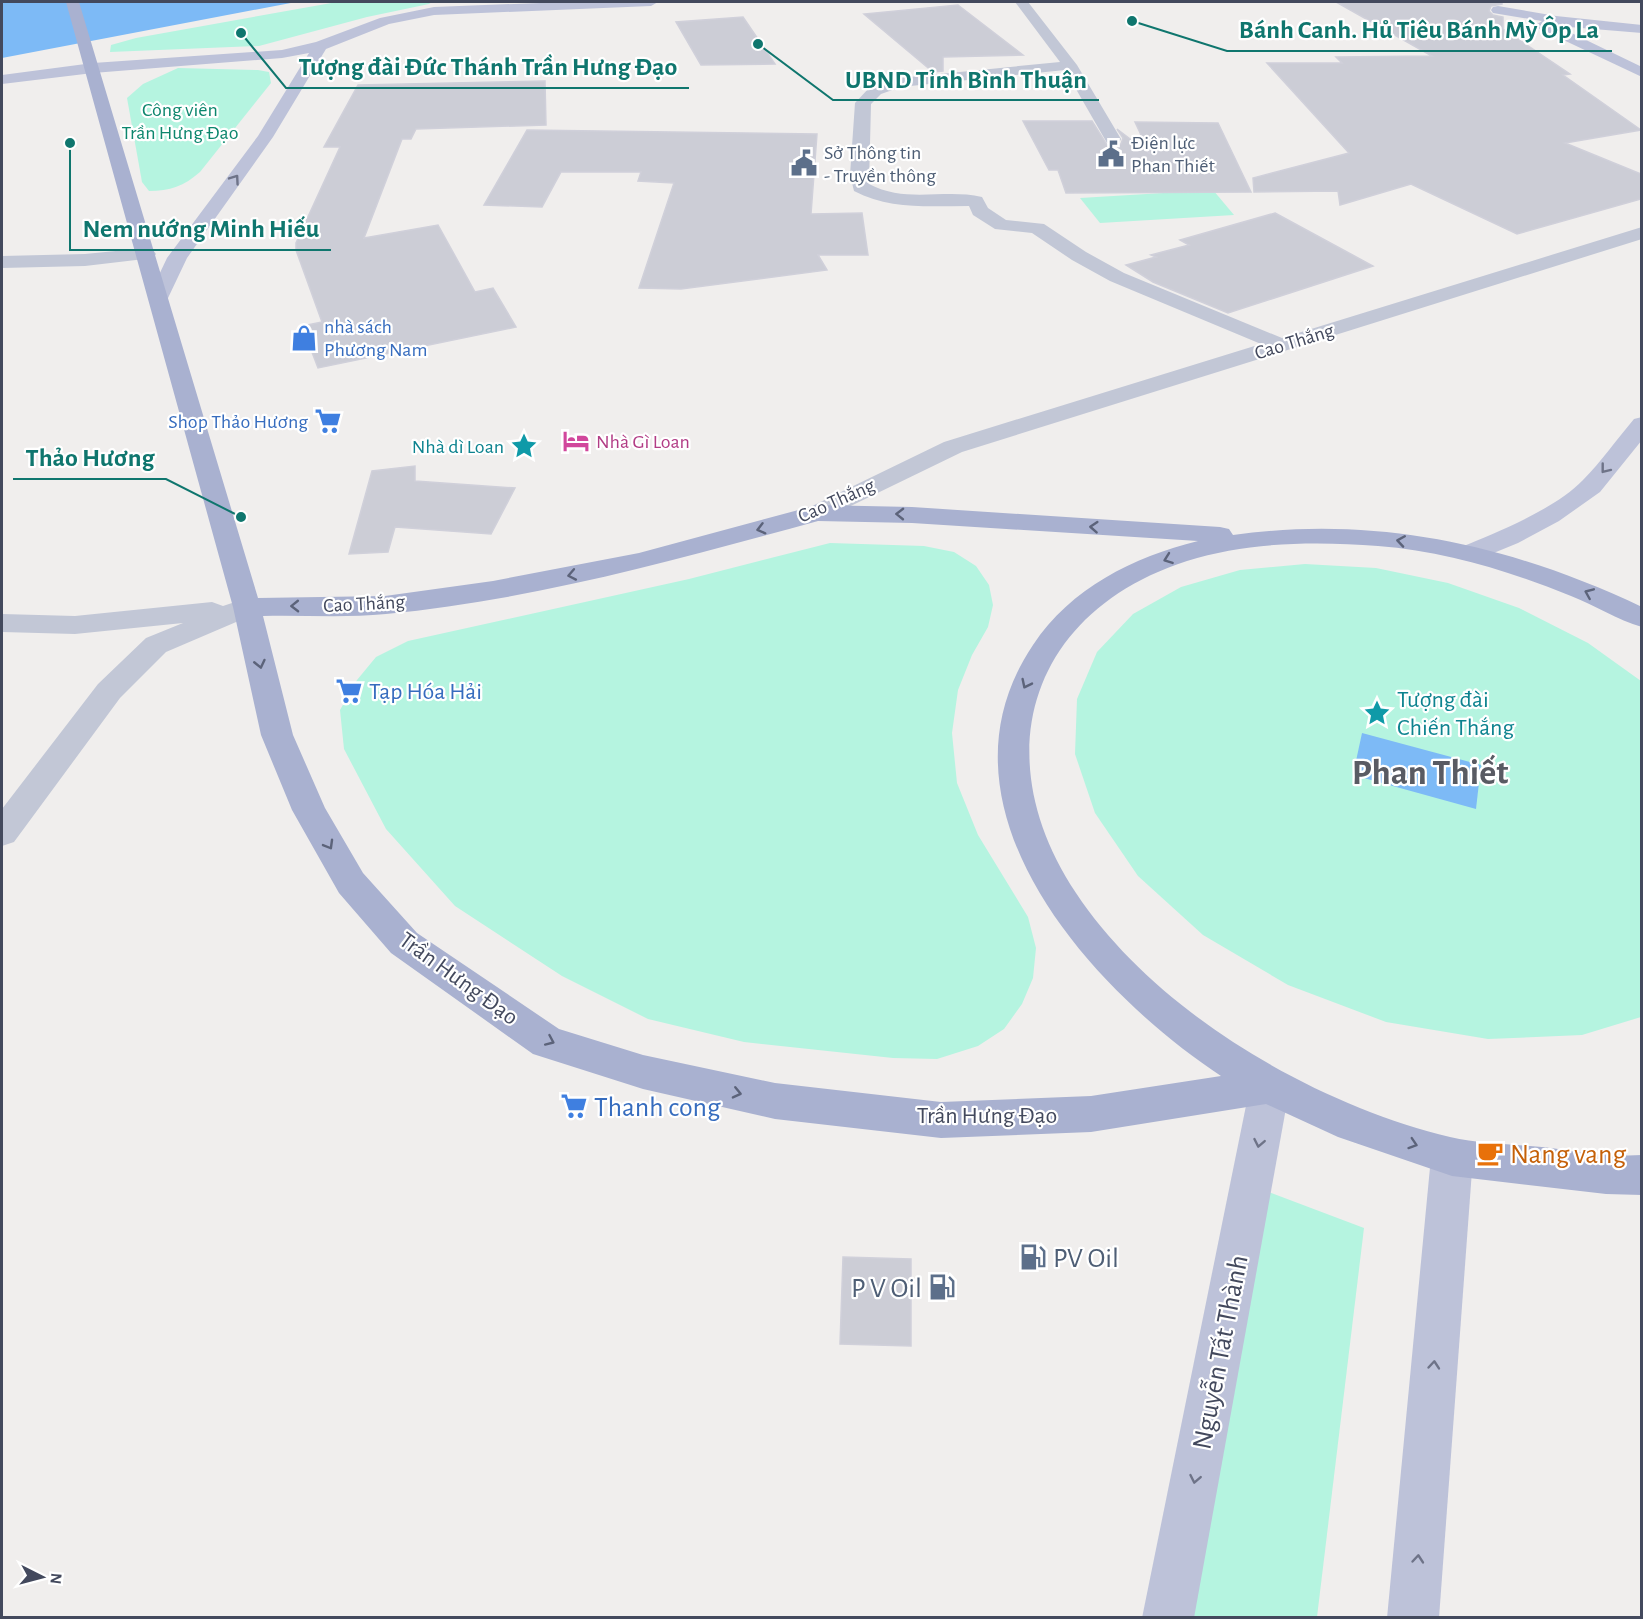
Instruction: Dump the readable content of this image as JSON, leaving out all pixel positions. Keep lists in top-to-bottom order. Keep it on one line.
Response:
{"streets":{"main road":["Cao Thắng","Trần Hưng Đạo"],"street":["Nguyễn Tất Thành"]},"crossings":[["Cao Thắng","Trần Hưng Đạo"],["Trần Hưng Đạo","Nguyễn Tất Thành"]],"one_way":["Trần Hưng Đạo"],"districts":["Phan Thiết"],"parks":["Công viên Trần Hưng Đạo"],"places":{"other":["Bánh Canh. Hů Tiêu Bánh Mỳ Ôp La","Tượng đài Đức Thánh Trần Hưng Đạo","UBND Tỉnh Bình Thuận","Nem nướng Minh Hiếu","Thảo Hương"],"public building":["Điện lực Phan Thiết","Sở Thông tin - Truyền thông"],"shop":["nhà sách Phương Nam"],"supermarket":["Shop Thảo Hương","Tạp Hóa Hải","Thanh cong"],"hotel":["Nhà Gì Loan"],"place":["Nhà dì Loan","Tượng đài Chiến Thắng"],"cafe":["Nang vang"],"fuel station":["PV Oil","P V Oil"]},"north":"right"}
